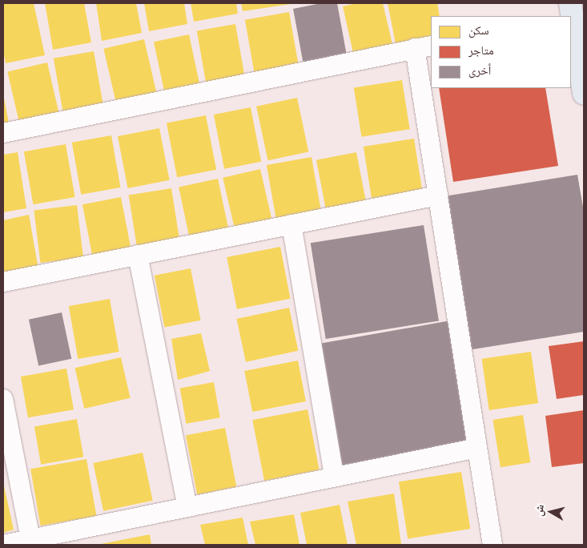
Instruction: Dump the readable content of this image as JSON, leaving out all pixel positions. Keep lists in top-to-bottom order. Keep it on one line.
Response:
{"legend":["سكن","متاجر","أخرى"],"north":"left"}
